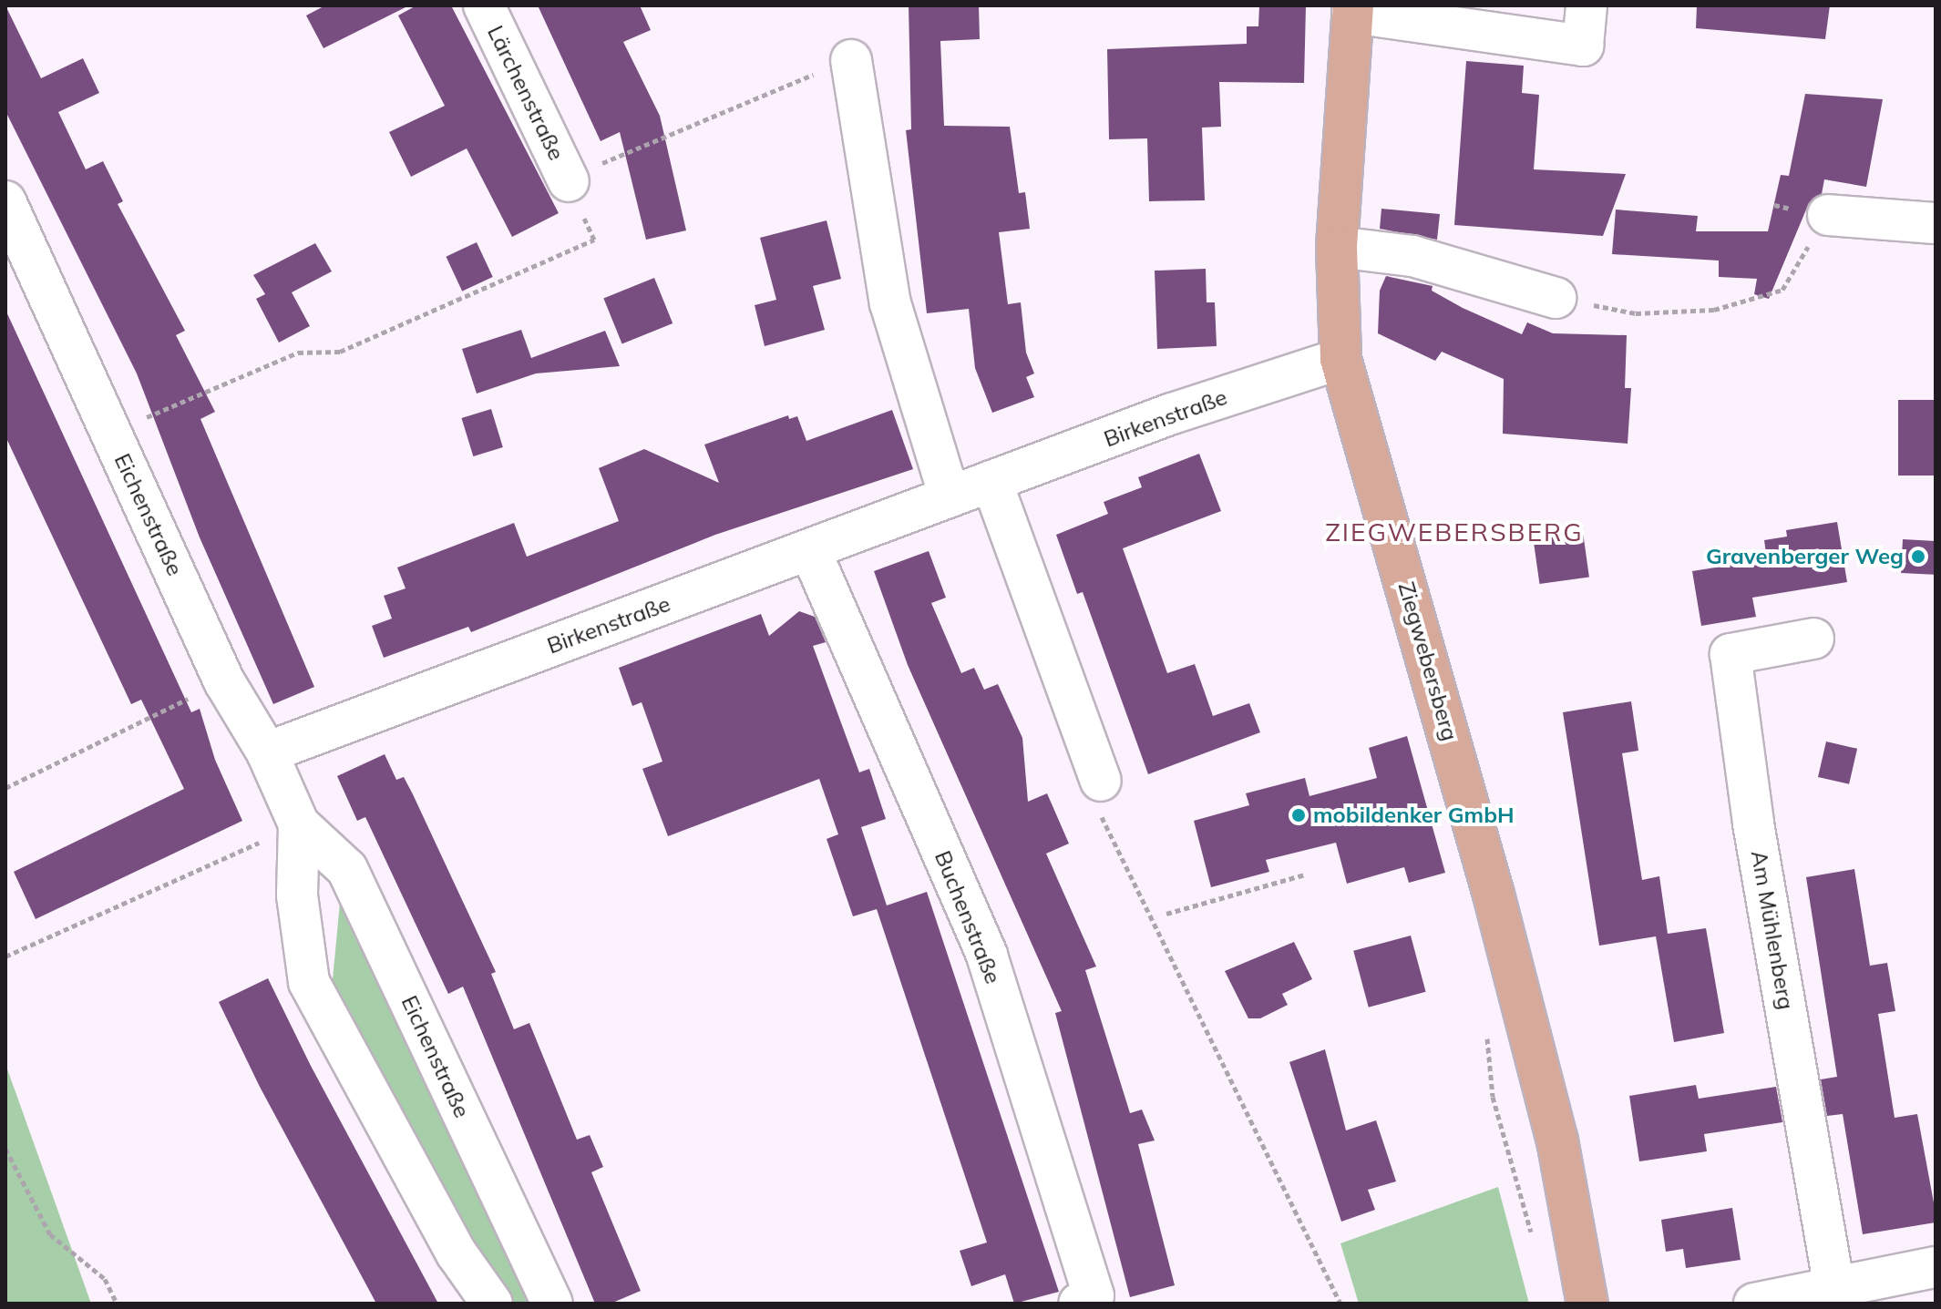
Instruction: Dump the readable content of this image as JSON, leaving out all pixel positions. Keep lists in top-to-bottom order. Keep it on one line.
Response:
{"streets":{"main road":["Ziegwebersberg"],"street":["Lärchenstraße","Birkenstraße","Eichenstraße","Buchenstraße","Am Mühlenberg"]},"crossings":[["Birkenstraße","Eichenstraße"],["Birkenstraße","Ziegwebersberg"],["Birkenstraße","Buchenstraße"]],"districts":["ZIEGWEBERSBERG"],"places":["Gravenberger Weg","mobildenker GmbH"]}
